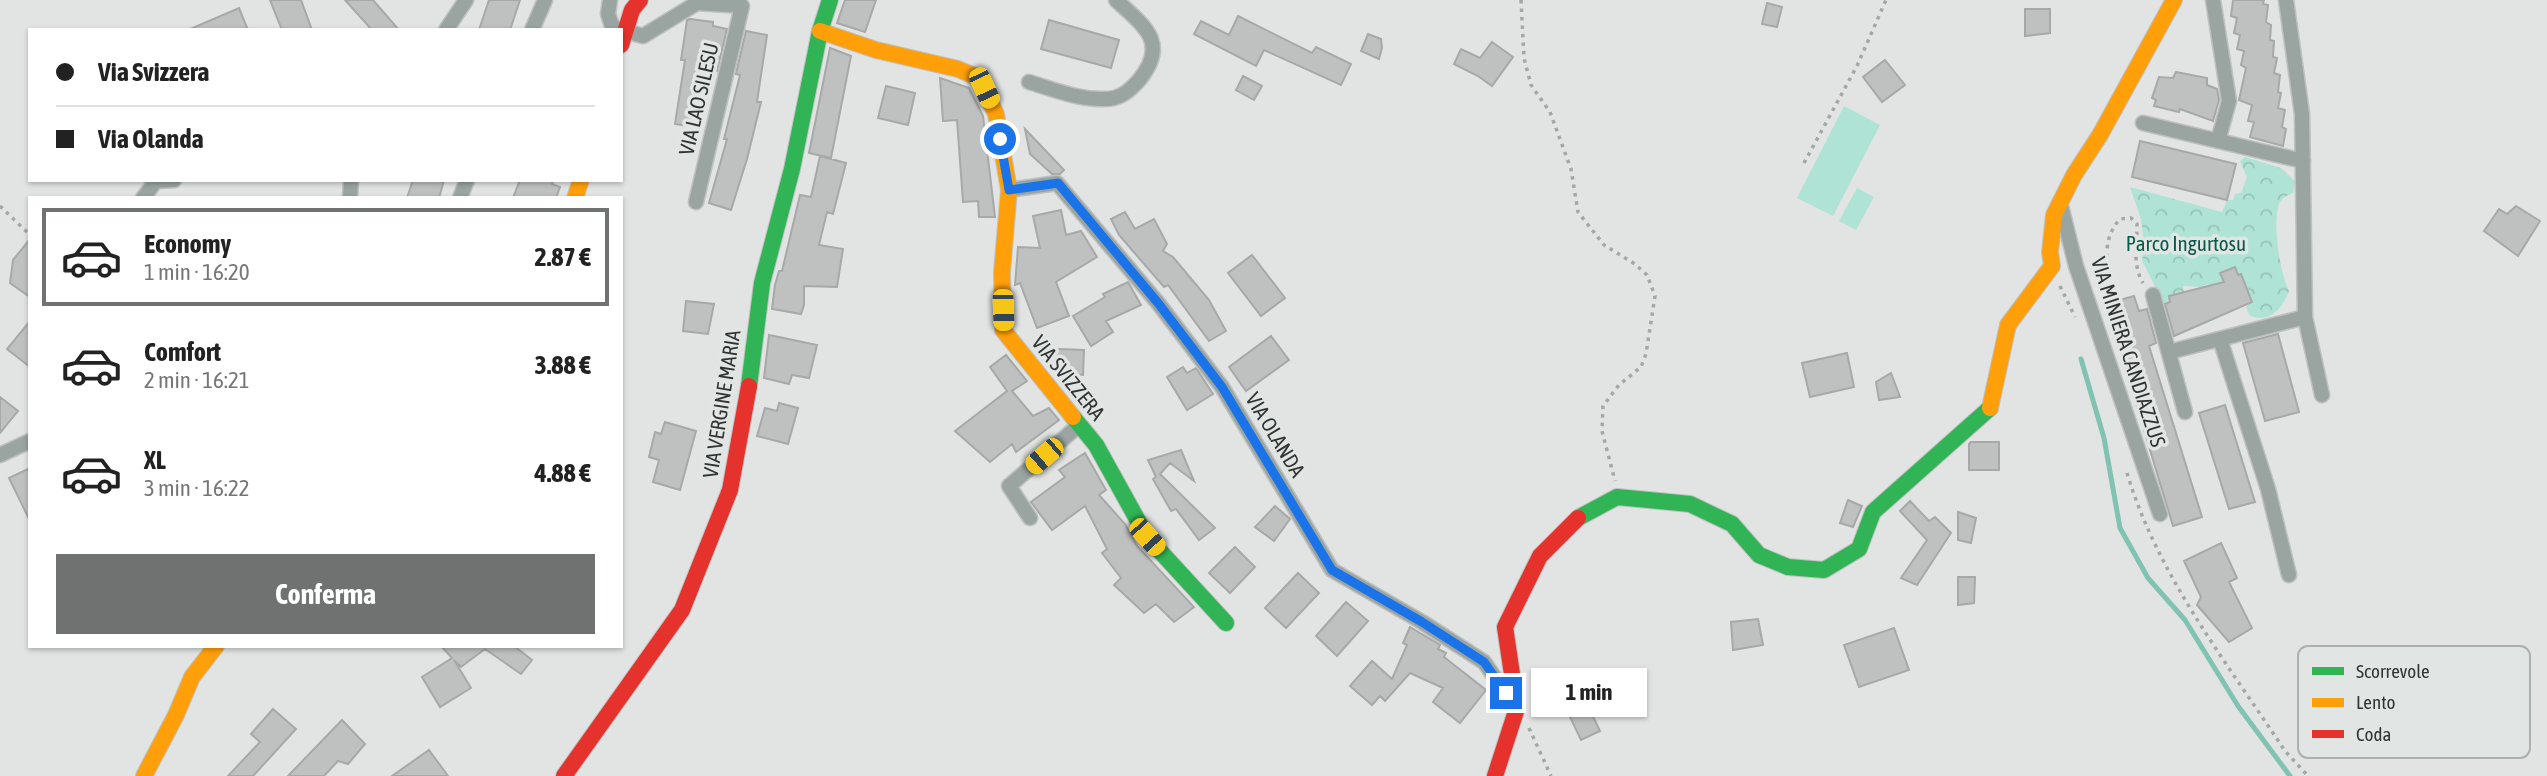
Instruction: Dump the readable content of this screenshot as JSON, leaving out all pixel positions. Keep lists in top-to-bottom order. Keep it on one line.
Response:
{"streets":{"street":["VIA LAO SILESU","VIA MINIERA CANDIAZZUS","VIA SVIZZERA","VIA VERGINE MARIA","VIA OLANDA"]},"crossings":[["VIA SVIZZERA","VIA VERGINE MARIA"],["VIA SVIZZERA","VIA OLANDA"]],"parks":["Parco Ingurtosu"],"legend":["Scorrevole","Lento","Coda"],"page":{"banner":["Via Svizzera","Via Olanda"],"list":[{"name":"Economy","note":"1 min · 16:20","value":"2.87 €"},{"name":"Comfort","note":"2 min · 16:21","value":"3.88 €"},{"name":"XL","note":"3 min · 16:22","value":"4.88 €"}],"buttons":"Conferma","bubble":"1 min"}}
